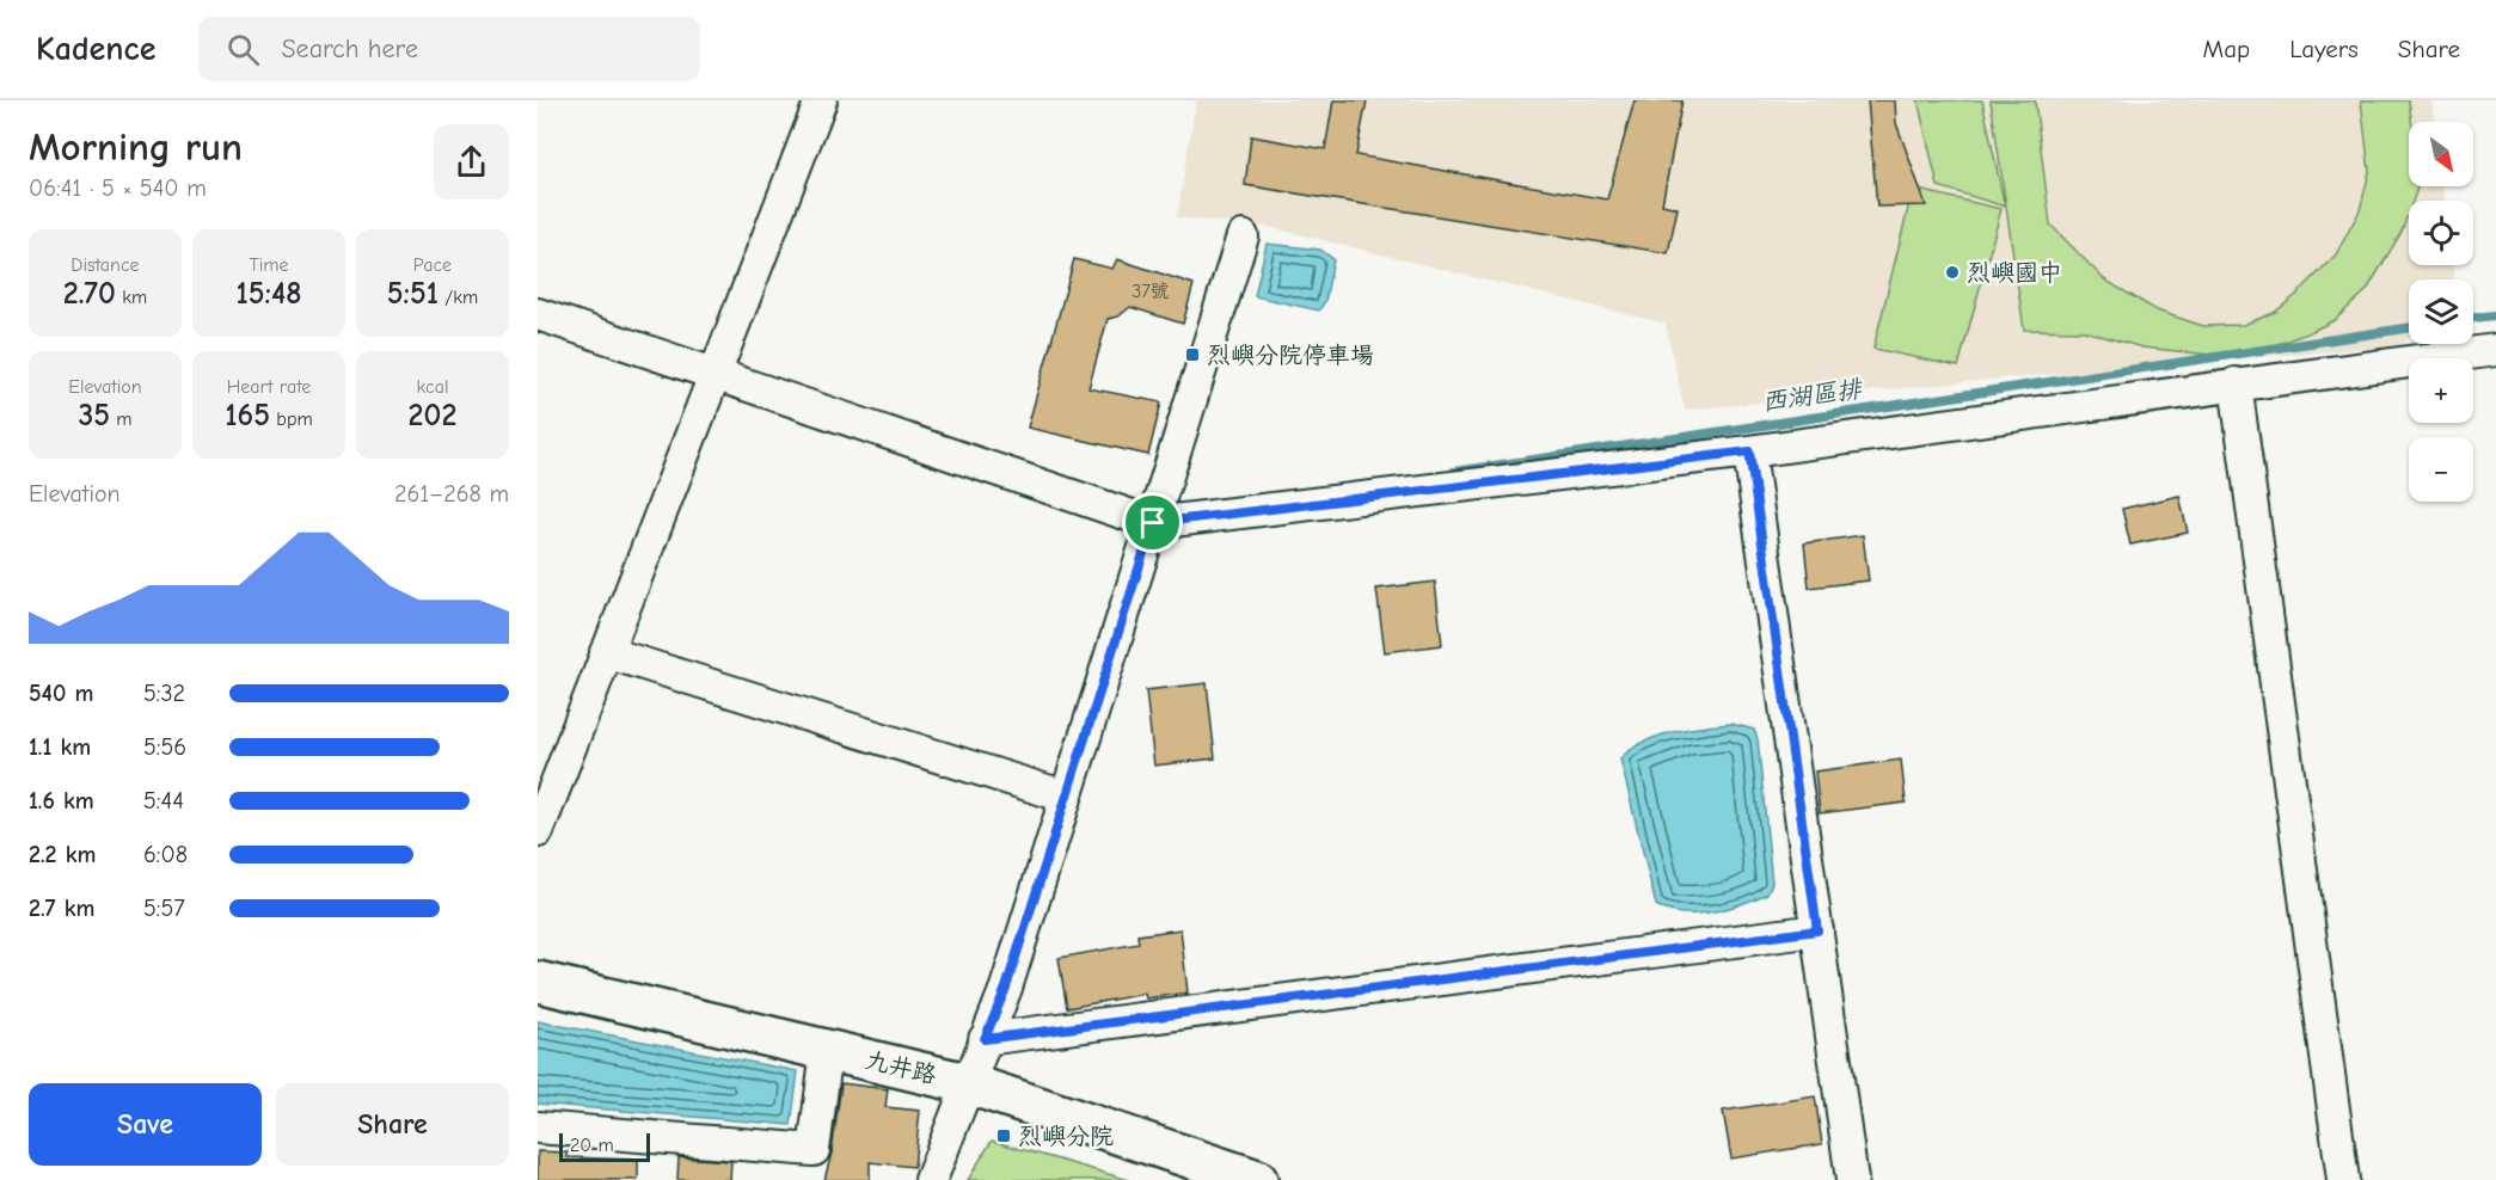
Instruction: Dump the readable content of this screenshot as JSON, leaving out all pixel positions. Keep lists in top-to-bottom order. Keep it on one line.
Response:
{"streets":{"main road":["九井路"]},"water":["西湖區排"],"places":{"other":["烈嶼國中"],"transit":["烈嶼分院停車場","烈嶼分院"]},"house_numbers":["37號"],"scale_bar":"20 m","north":"bottom right","page":{"header":"Kadence","search":"Search here","nav":["Map","Layers","Share"],"heading":["Morning run","06:41 · 5 × 540 m"],"map_buttons":["+","−"],"stats":[["Distance","2.70 km"],["Time","15:48"],["Pace","5:51 /km"],["Elevation","35 m"],["Heart rate","165 bpm"],["kcal","202"]],"chart":["Elevation","261–268 m"],"list":[{"name":"540 m","note":"5:32"},{"name":"1.1 km","note":"5:56"},{"name":"1.6 km","note":"5:44"},{"name":"2.2 km","note":"6:08"},{"name":"2.7 km","note":"5:57"}],"buttons":["Save","Share"],"scale":"20 m"}}
